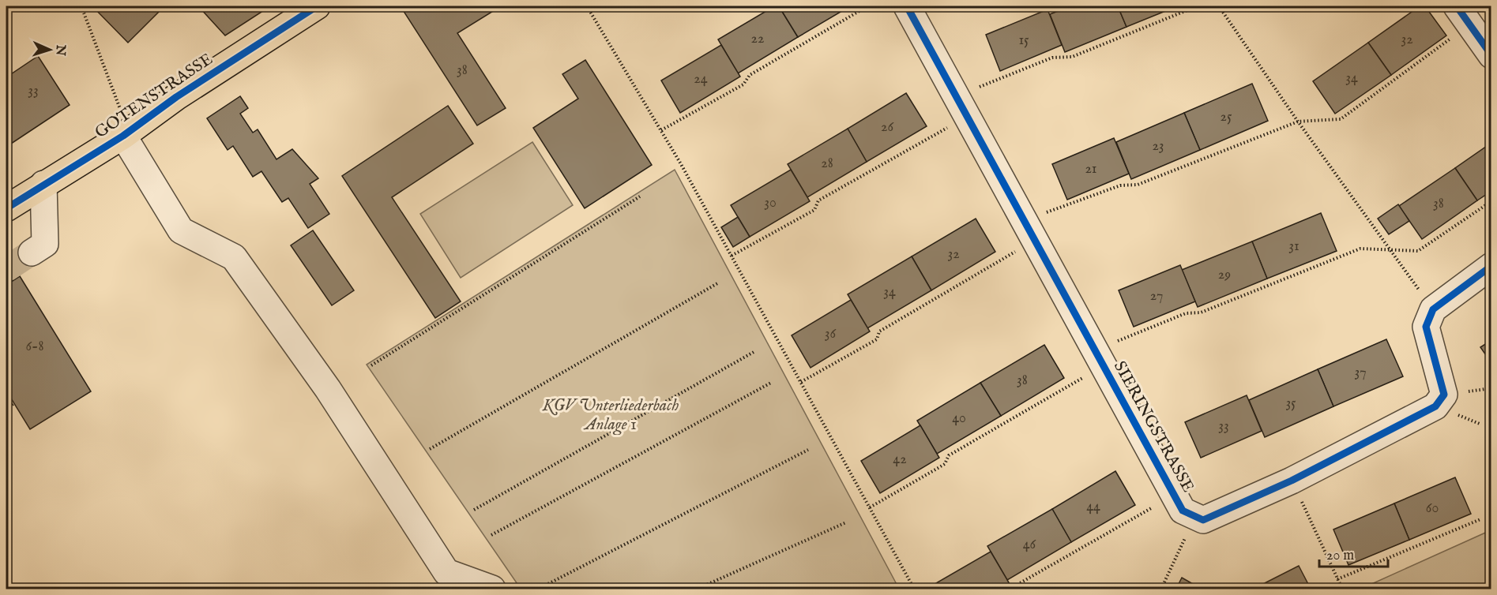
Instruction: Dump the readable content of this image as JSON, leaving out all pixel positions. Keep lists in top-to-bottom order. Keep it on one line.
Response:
{"streets":{"main road":["GOTENSTRASSE"],"street":["SIERINGSTRASSE"]},"parks":["KGV Unterliederbach Anlage 1"],"house_numbers":["22","32","15","38","34","24","33","25","26","23","28","21","30","38","31","32","29","34","27","36","6-8","37","38","35","40","33","42","44","60","46"],"scale_bar":"20 m","north":"right"}
